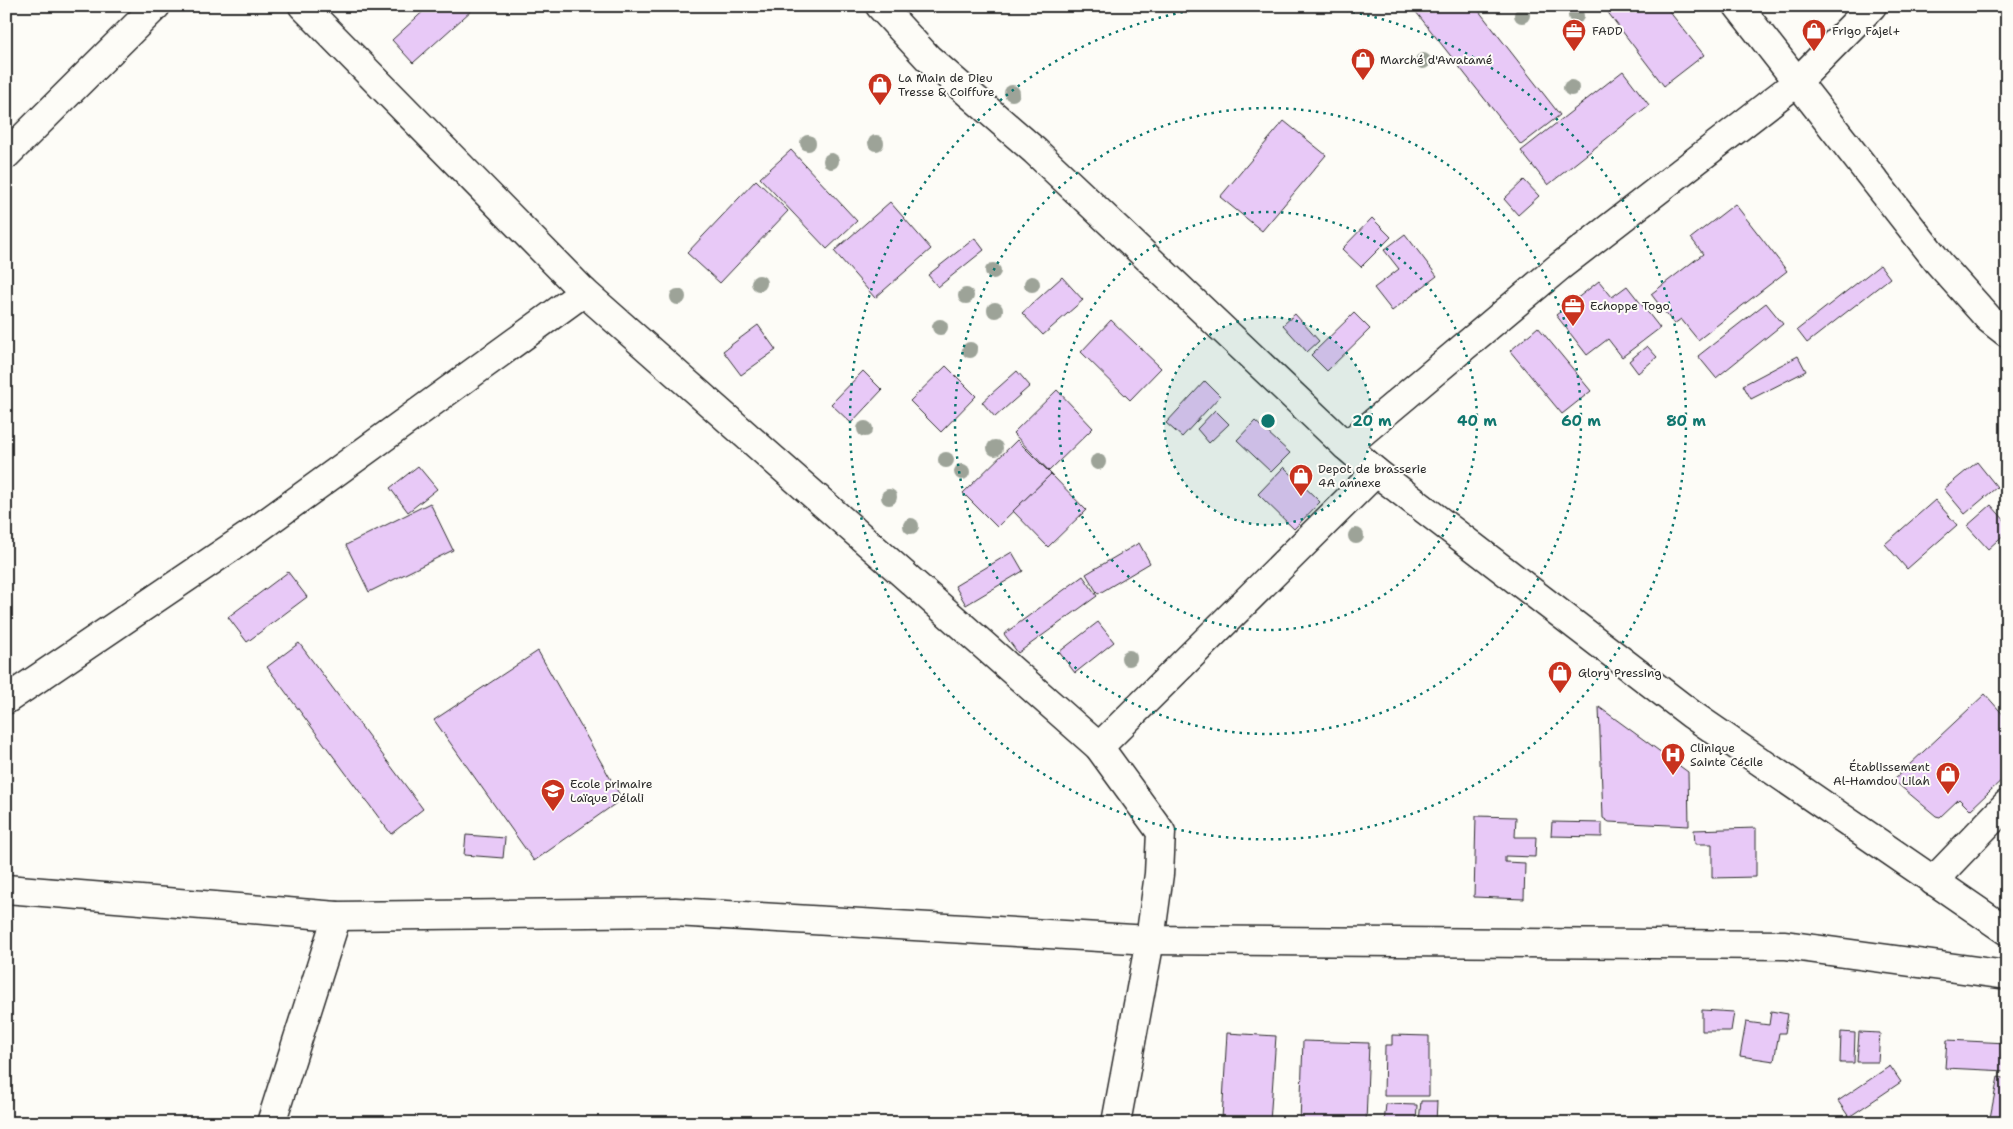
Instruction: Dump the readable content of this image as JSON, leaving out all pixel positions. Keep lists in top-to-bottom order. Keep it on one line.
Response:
{"places":{"office":["FADD","Echoppe Togo"],"shop":["Frigo Fajel+","Marché d'Awatamé","La Main de Dieu Tresse & Coiffure","Depot de brasserie 4A annexe","Glory Pressing","Établissement Al-Hamdou Lilah"],"hospital":["Clinique Sainte Cécile"],"school or university":["Ecole primaire Laïque Délali"]},"rings":["20 m","40 m","60 m","80 m"]}
